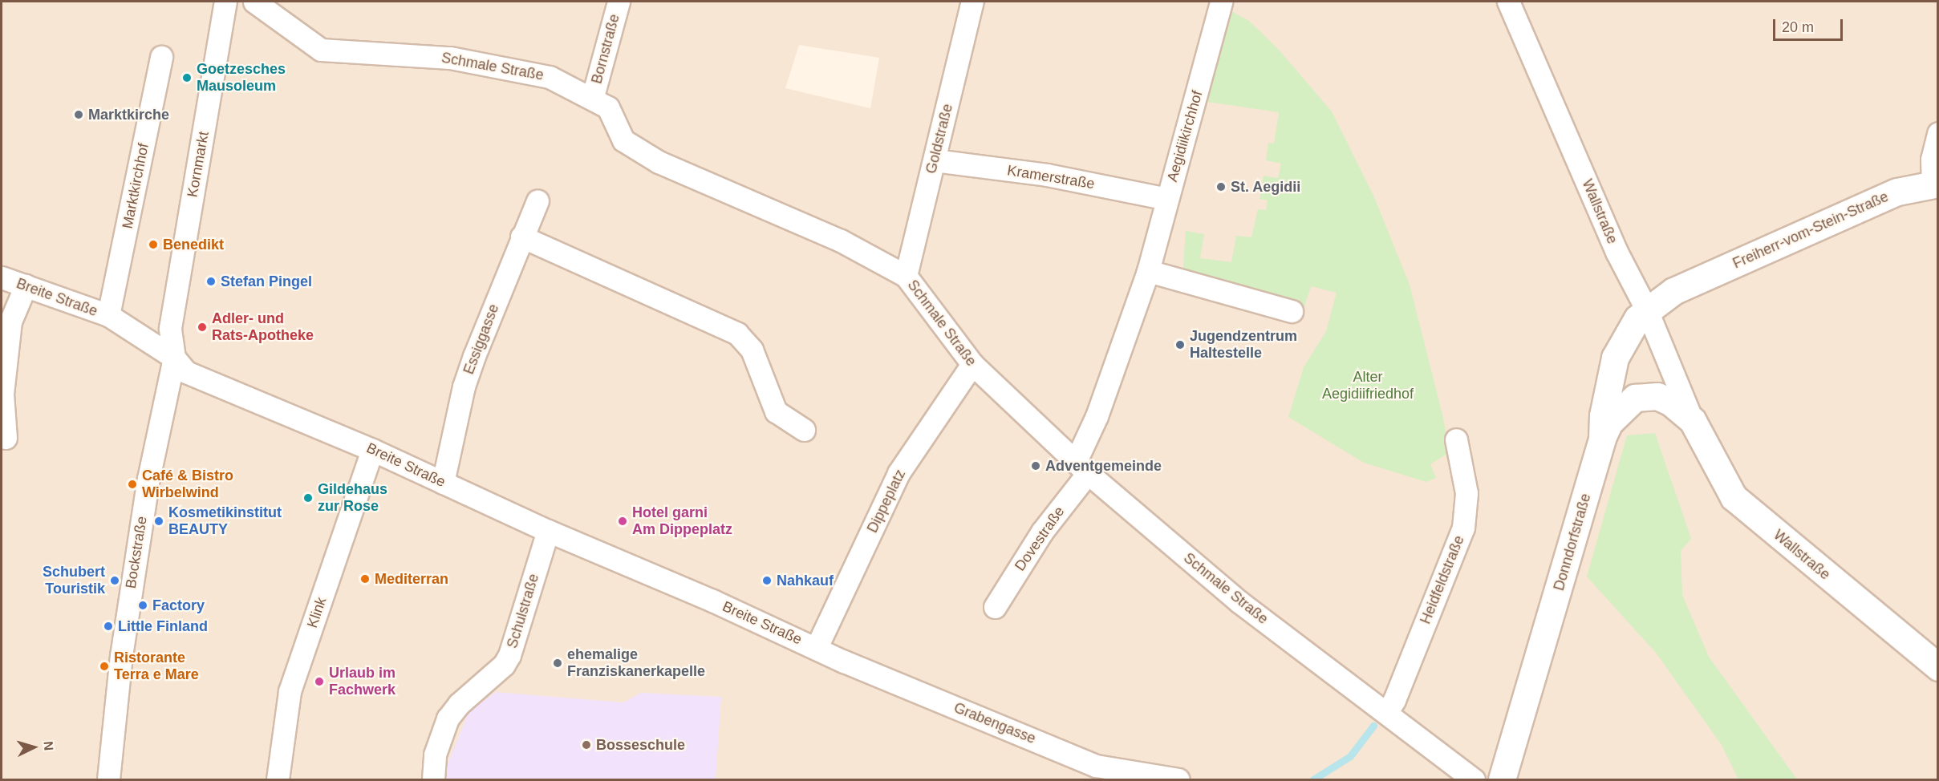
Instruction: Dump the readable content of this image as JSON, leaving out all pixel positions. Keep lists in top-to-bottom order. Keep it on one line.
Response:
{"streets":{"main road":["Wallstraße","Freiherr-vom-Stein-Straße","Donndorfstraße"],"street":["Bornstraße","Schmale Straße","Aegidiikirchhof","Goldstraße","Kornmarkt","Kramerstraße","Marktkirchhof","Breite Straße","Essiggasse","Dippeplatz","Dovestraße","Bockstraße","Heidfeldstraße","Schulstraße","Klink","Grabengasse"]},"crossings":[["Bornstraße","Schmale Straße"],["Schmale Straße","Aegidiikirchhof"],["Schmale Straße","Goldstraße"],["Schmale Straße","Dippeplatz"],["Schmale Straße","Dovestraße"],["Schmale Straße","Heidfeldstraße"],["Aegidiikirchhof","Kramerstraße"],["Aegidiikirchhof","Dovestraße"],["Goldstraße","Kramerstraße"],["Kornmarkt","Bockstraße"],["Marktkirchhof","Breite Straße"],["Wallstraße","Freiherr-vom-Stein-Straße"],["Wallstraße","Donndorfstraße"],["Freiherr-vom-Stein-Straße","Donndorfstraße"],["Breite Straße","Essiggasse"],["Breite Straße","Dippeplatz"],["Breite Straße","Bockstraße"],["Breite Straße","Schulstraße"],["Breite Straße","Klink"],["Breite Straße","Grabengasse"],["Dippeplatz","Grabengasse"]],"parks":["Alter Aegidiifriedhof"],"places":["Goetzesches Mausoleum","Marktkirche","St. Aegidii","Benedikt","Stefan Pingel","Adler- und Rats-Apotheke","Jugendzentrum Haltestelle","Adventgemeinde","Café & Bistro Wirbelwind","Gildehaus zur Rose","Kosmetikinstitut BEAUTY","Hotel garni Am Dippeplatz","Mediterran","Schubert Touristik","Nahkauf","Factory","Little Finland","ehemalige Franziskanerkapelle","Ristorante Terra e Mare","Urlaub im Fachwerk","Bosseschule"],"scale_bar":"20 m","north":"right"}
